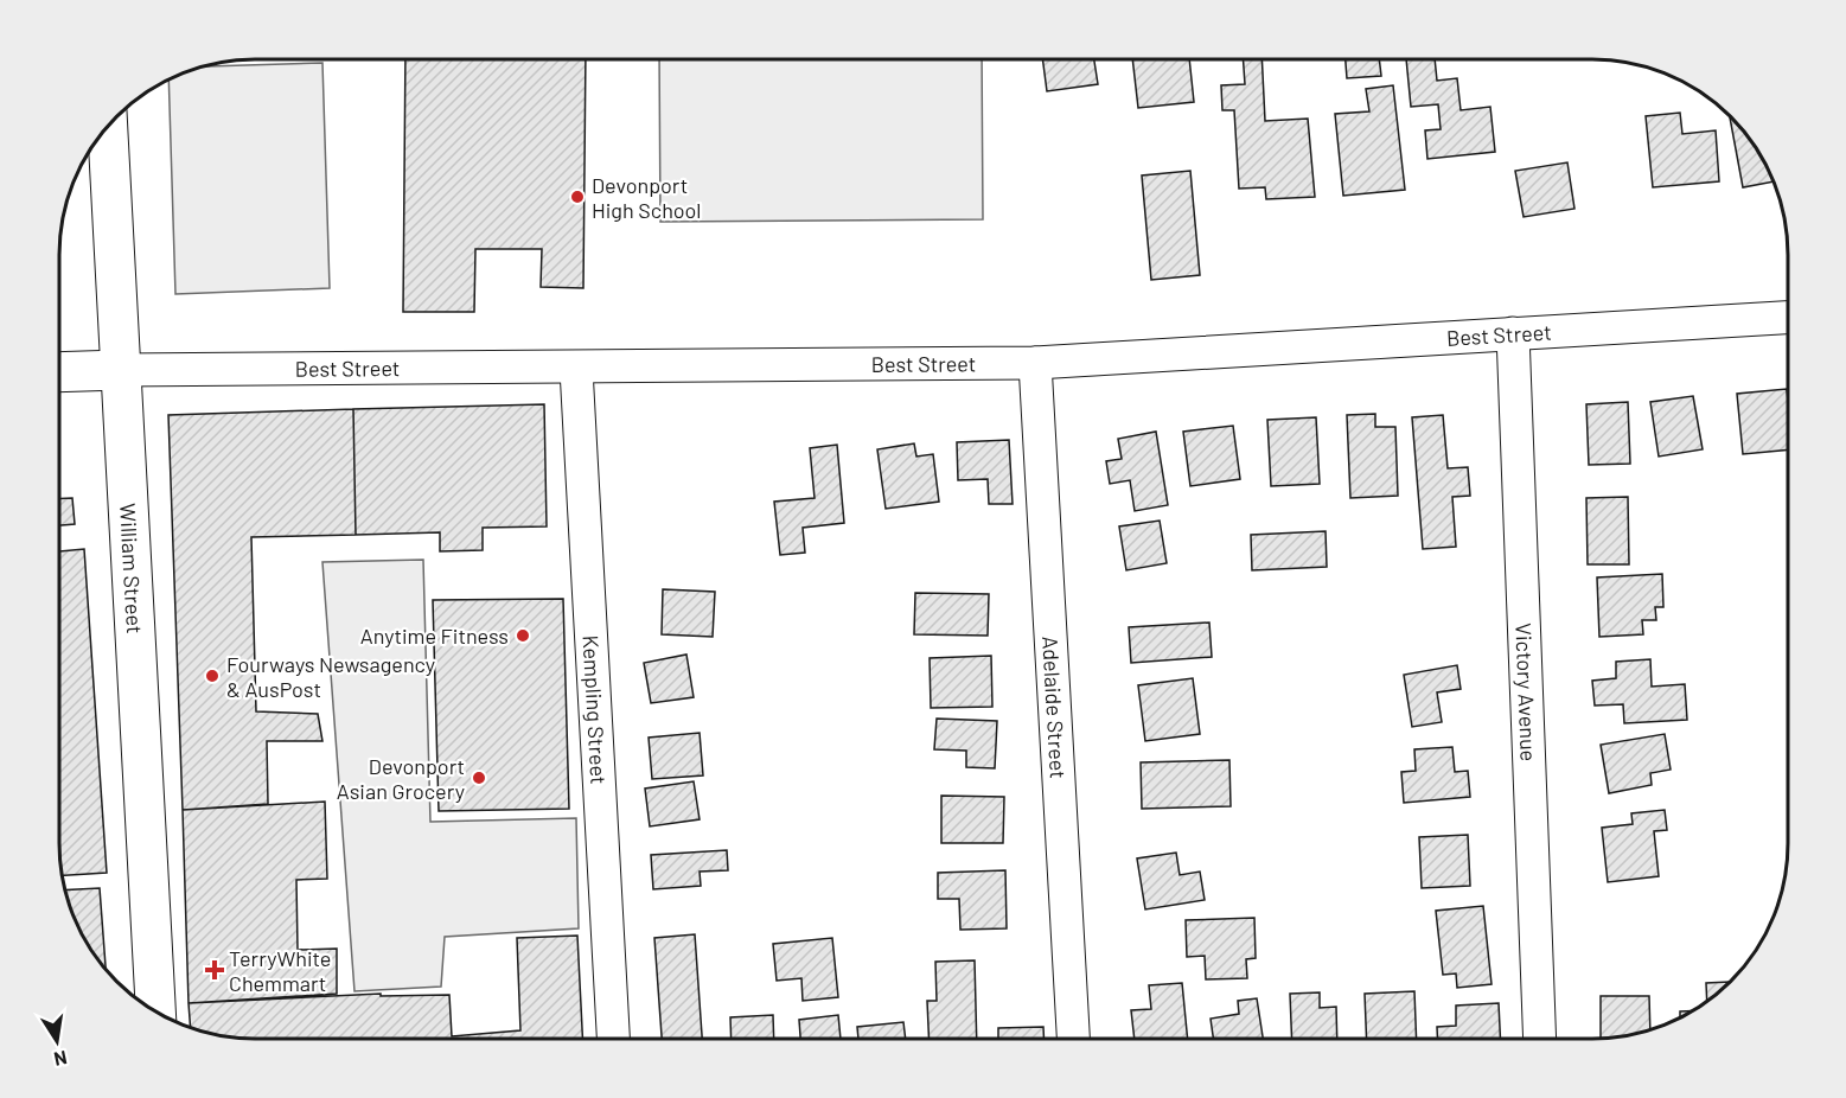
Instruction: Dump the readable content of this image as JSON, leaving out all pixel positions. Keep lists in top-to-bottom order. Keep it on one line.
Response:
{"streets":{"main road":["Best Street","William Street"],"street":["Victory Avenue","Adelaide Street","Kempling Street"]},"crossings":[["Best Street","William Street"],["Best Street","Victory Avenue"],["Best Street","Adelaide Street"],["Best Street","Kempling Street"]],"places":{"other":["Devonport High School","Anytime Fitness","Fourways Newsagency & AusPost","Devonport Asian Grocery"],"health":["TerryWhite Chemmart"]},"north":"bottom"}
